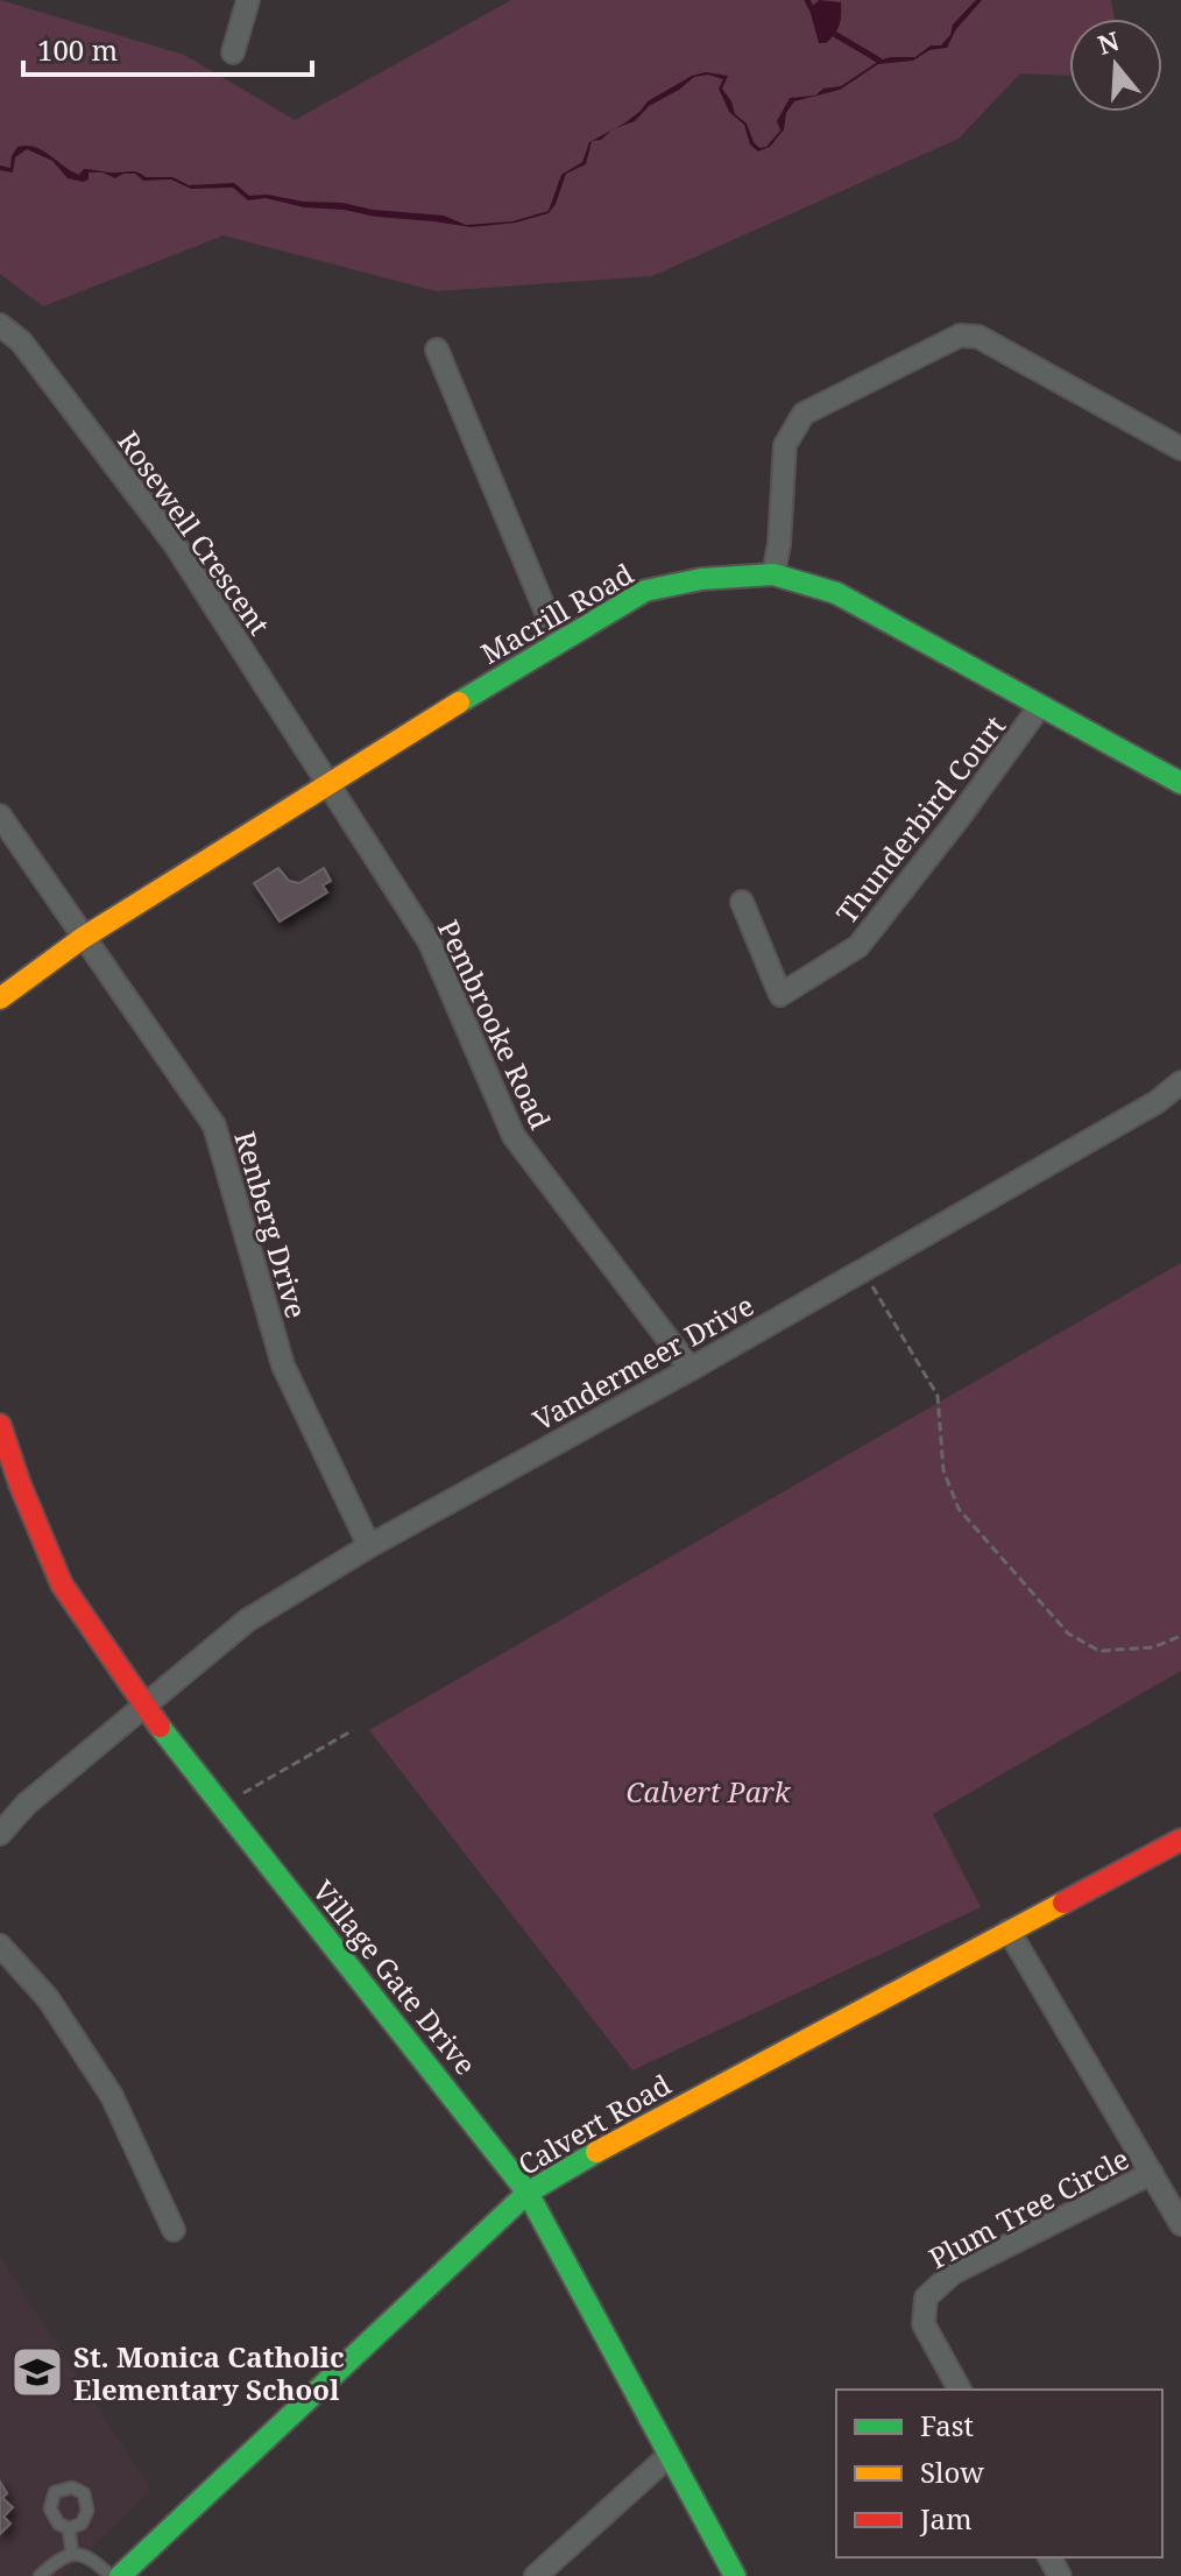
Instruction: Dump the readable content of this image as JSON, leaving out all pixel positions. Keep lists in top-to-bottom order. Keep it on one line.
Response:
{"streets":{"street":["Rosewell Crescent","Macrill Road","Thunderbird Court","Pembrooke Road","Renberg Drive","Vandermeer Drive","Village Gate Drive","Calvert Road","Plum Tree Circle"]},"crossings":[["Rosewell Crescent","Macrill Road"],["Rosewell Crescent","Pembrooke Road"],["Macrill Road","Thunderbird Court"],["Macrill Road","Pembrooke Road"],["Macrill Road","Renberg Drive"],["Pembrooke Road","Vandermeer Drive"],["Renberg Drive","Vandermeer Drive"],["Vandermeer Drive","Village Gate Drive"],["Village Gate Drive","Calvert Road"],["Calvert Road","Plum Tree Circle"]],"parks":["Calvert Park"],"places":{"school or university":["St. Monica Catholic Elementary School"]},"legend":["Fast","Slow","Jam"],"scale_bar":"100 m","north":"top"}
